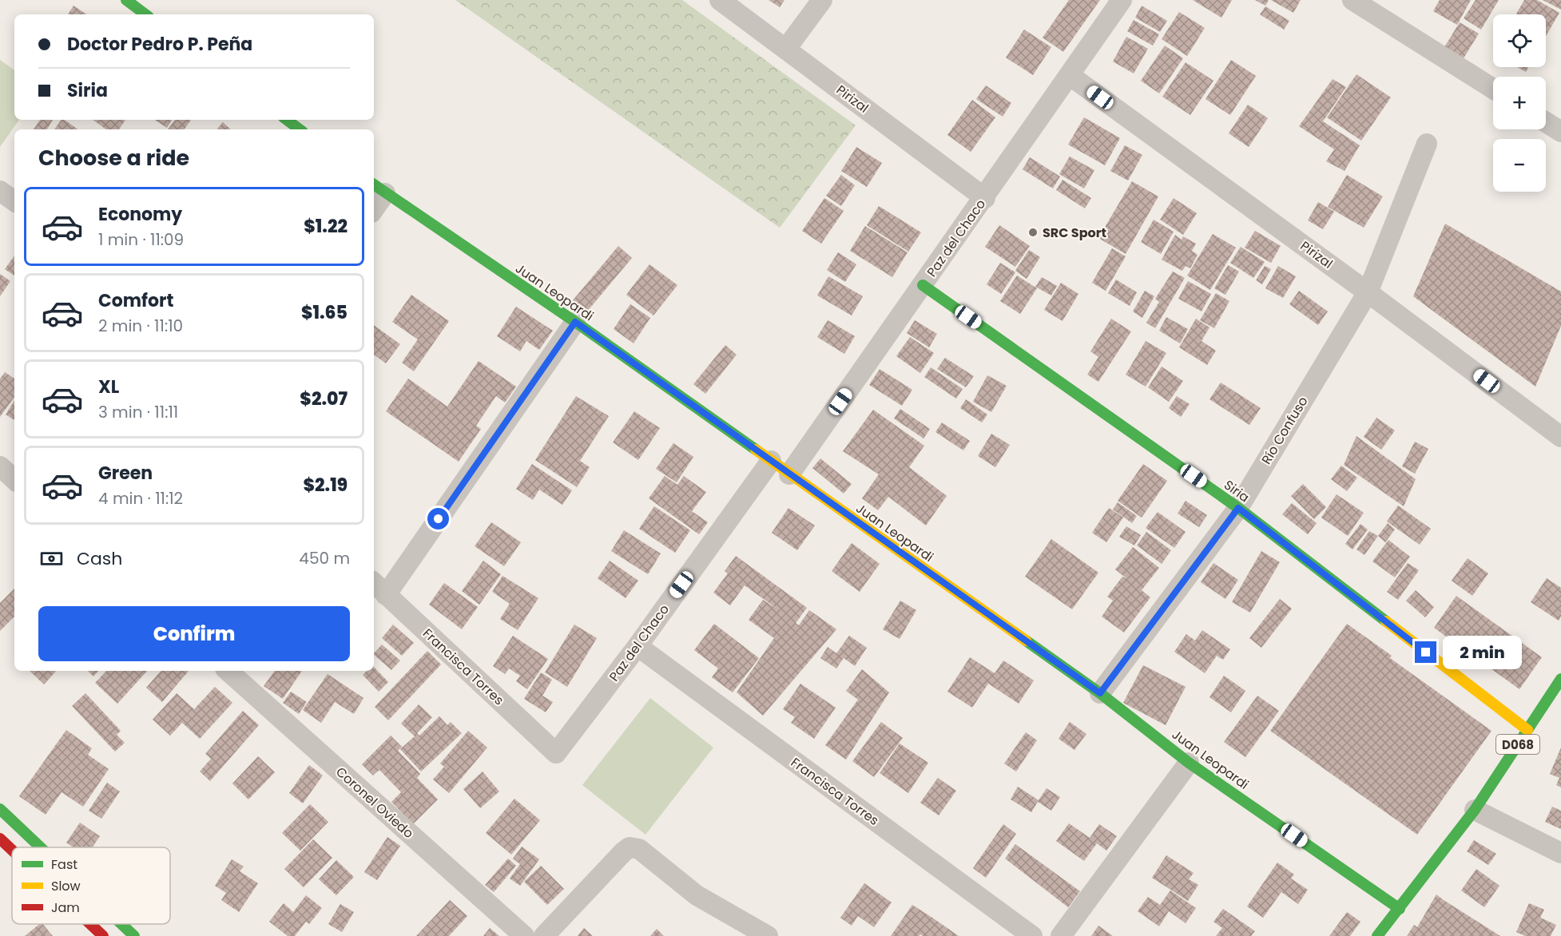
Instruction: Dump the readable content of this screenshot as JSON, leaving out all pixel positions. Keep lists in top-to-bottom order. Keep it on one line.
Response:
{"streets":{"main road":["Juan Leopardi","Siria","D068"],"street":["Pirizal","Paz del Chaco","Río Confuso","Francisca Torres","Coronel Oviedo"]},"crossings":[["Pirizal","Paz del Chaco"],["Pirizal","Río Confuso"],["Paz del Chaco","Juan Leopardi"],["Paz del Chaco","Siria"],["Paz del Chaco","Francisca Torres"],["Juan Leopardi","Río Confuso"],["Juan Leopardi","D068"],["Río Confuso","Siria"],["Siria","D068"]],"places":["SRC Sport"],"legend":["Fast","Slow","Jam"],"page":{"map_buttons":["+","−"],"banner":["Doctor Pedro P. Peña","Siria"],"heading":"Choose a ride","list":[{"name":"Economy","note":"1 min · 11:09","value":"$1.22"},{"name":"Comfort","note":"2 min · 11:10","value":"$1.65"},{"name":"XL","note":"3 min · 11:11","value":"$2.07"},{"name":"Green","note":"4 min · 11:12","value":"$2.19"}],"pay":["Cash","450 m"],"buttons":"Confirm","bubble":"2 min"}}
